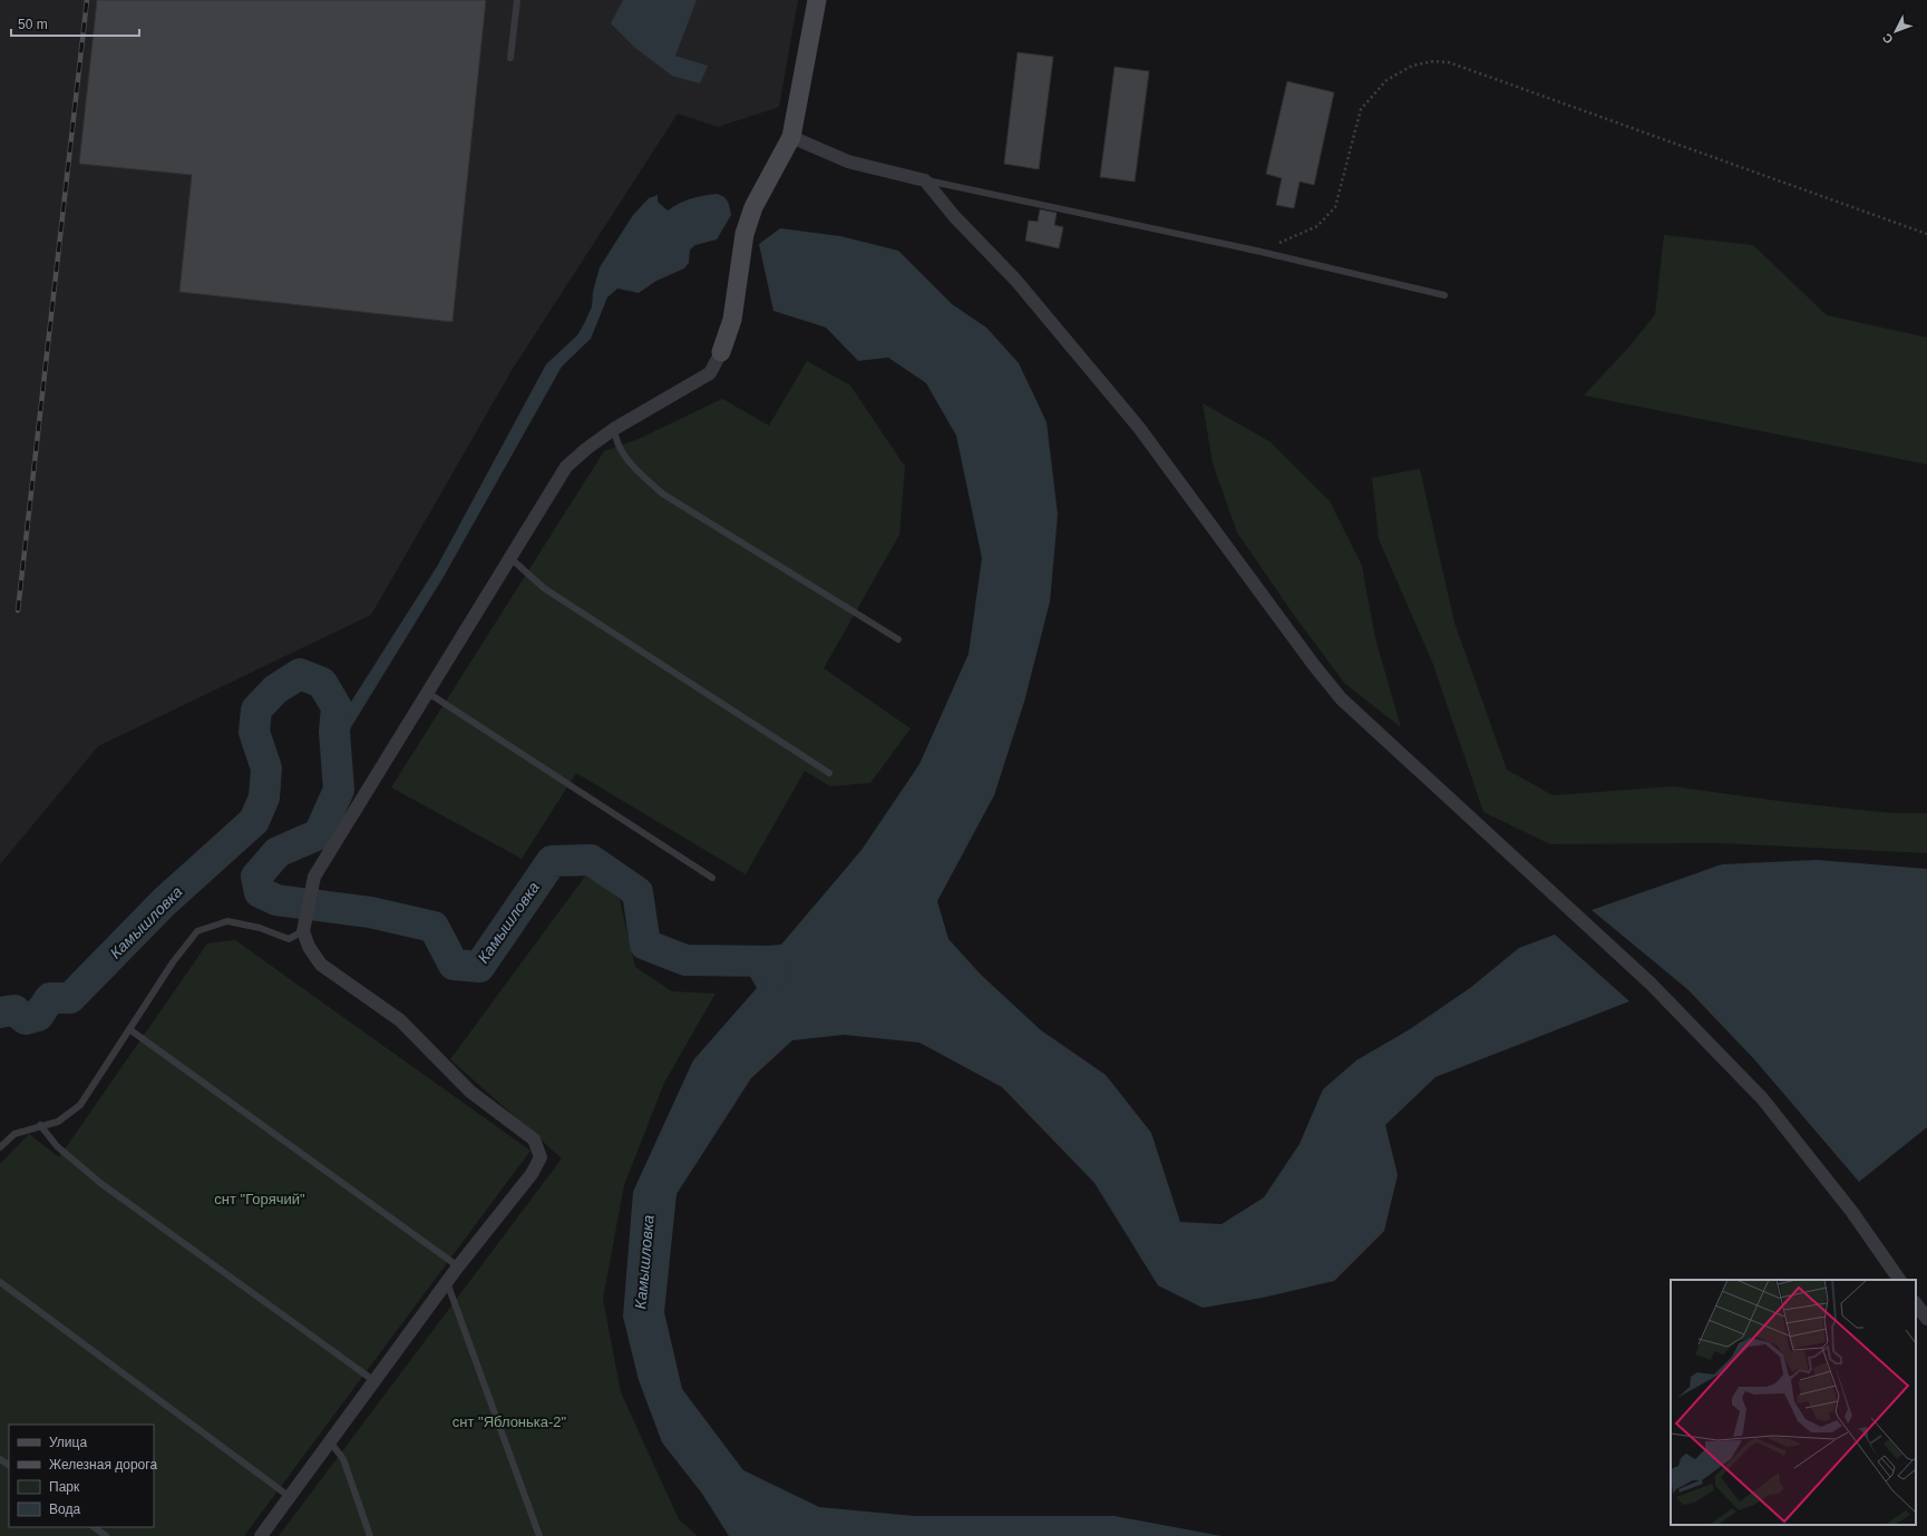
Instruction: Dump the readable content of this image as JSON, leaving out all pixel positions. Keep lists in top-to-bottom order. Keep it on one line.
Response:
{"water":["Камышловка"],"parks":["снт \"Горячий\"","снт \"Яблонька-2\""],"legend":["Улица","Железная дорога","Парк","Вода"],"scale_bar":"50 m","north":"bottom left"}
